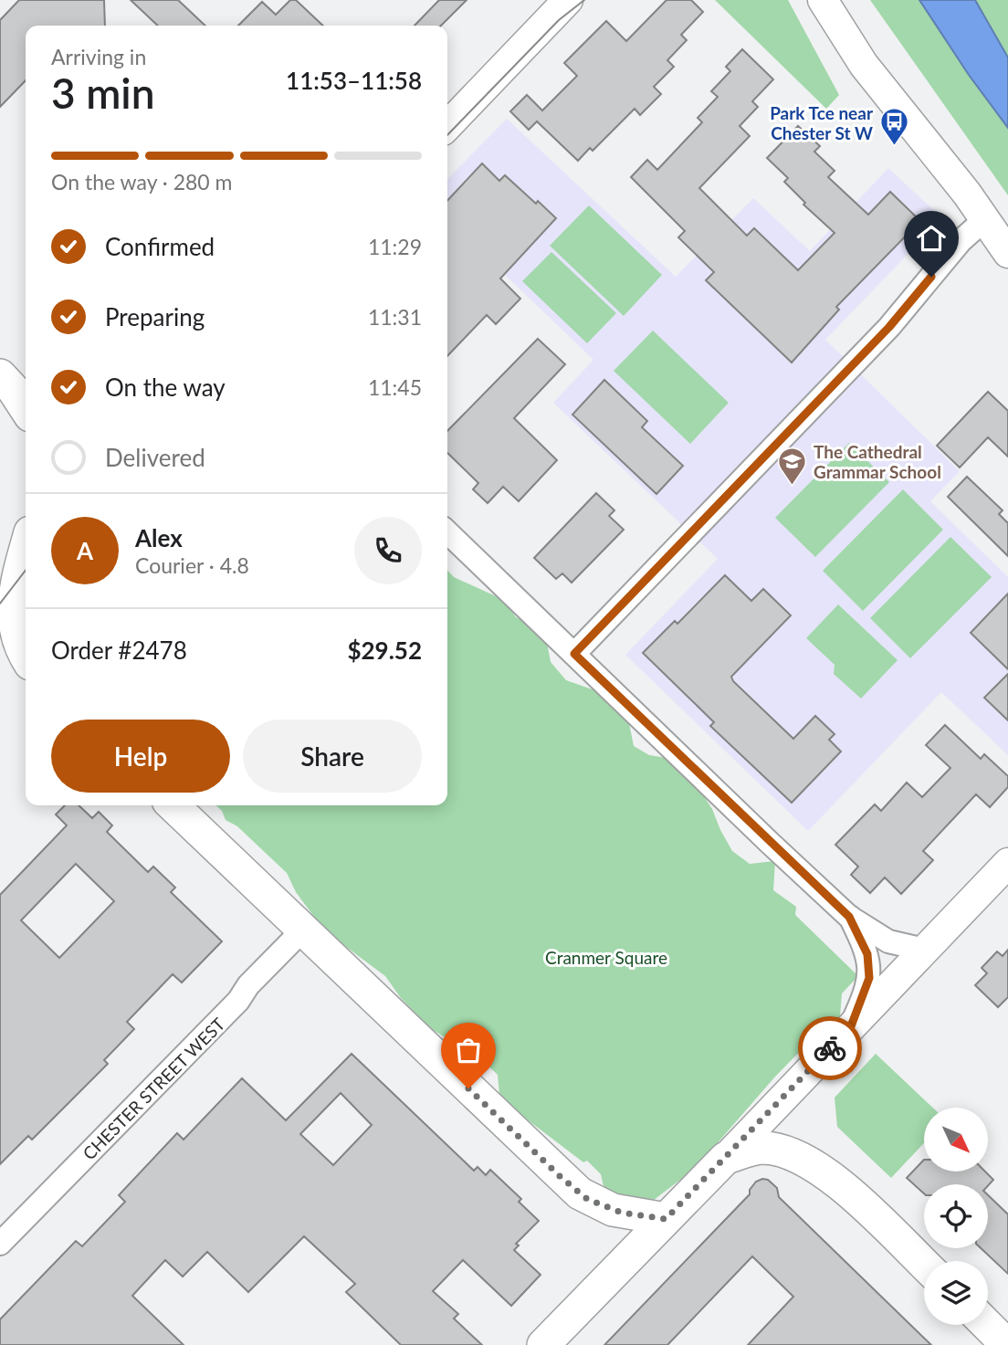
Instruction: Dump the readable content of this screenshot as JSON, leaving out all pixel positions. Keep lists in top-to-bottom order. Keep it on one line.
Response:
{"streets":{"street":["CHESTER STREET WEST"]},"parks":["Cranmer Square"],"places":{"bus stop":["Park Tce near Chester St W"],"school or university":["The Cathedral Grammar School"]},"north":"bottom right","page":{"heading":["3 min","Arriving in","11:53–11:58"],"panel":["Alex","Courier · 4.8","Order #2478","$29.52"],"bar":"On the way · 280 m","list":[["Confirmed","11:29"],["Preparing","11:31"],["On the way","11:45"],"Delivered"],"round":"A","buttons":["Help","Share"]}}
